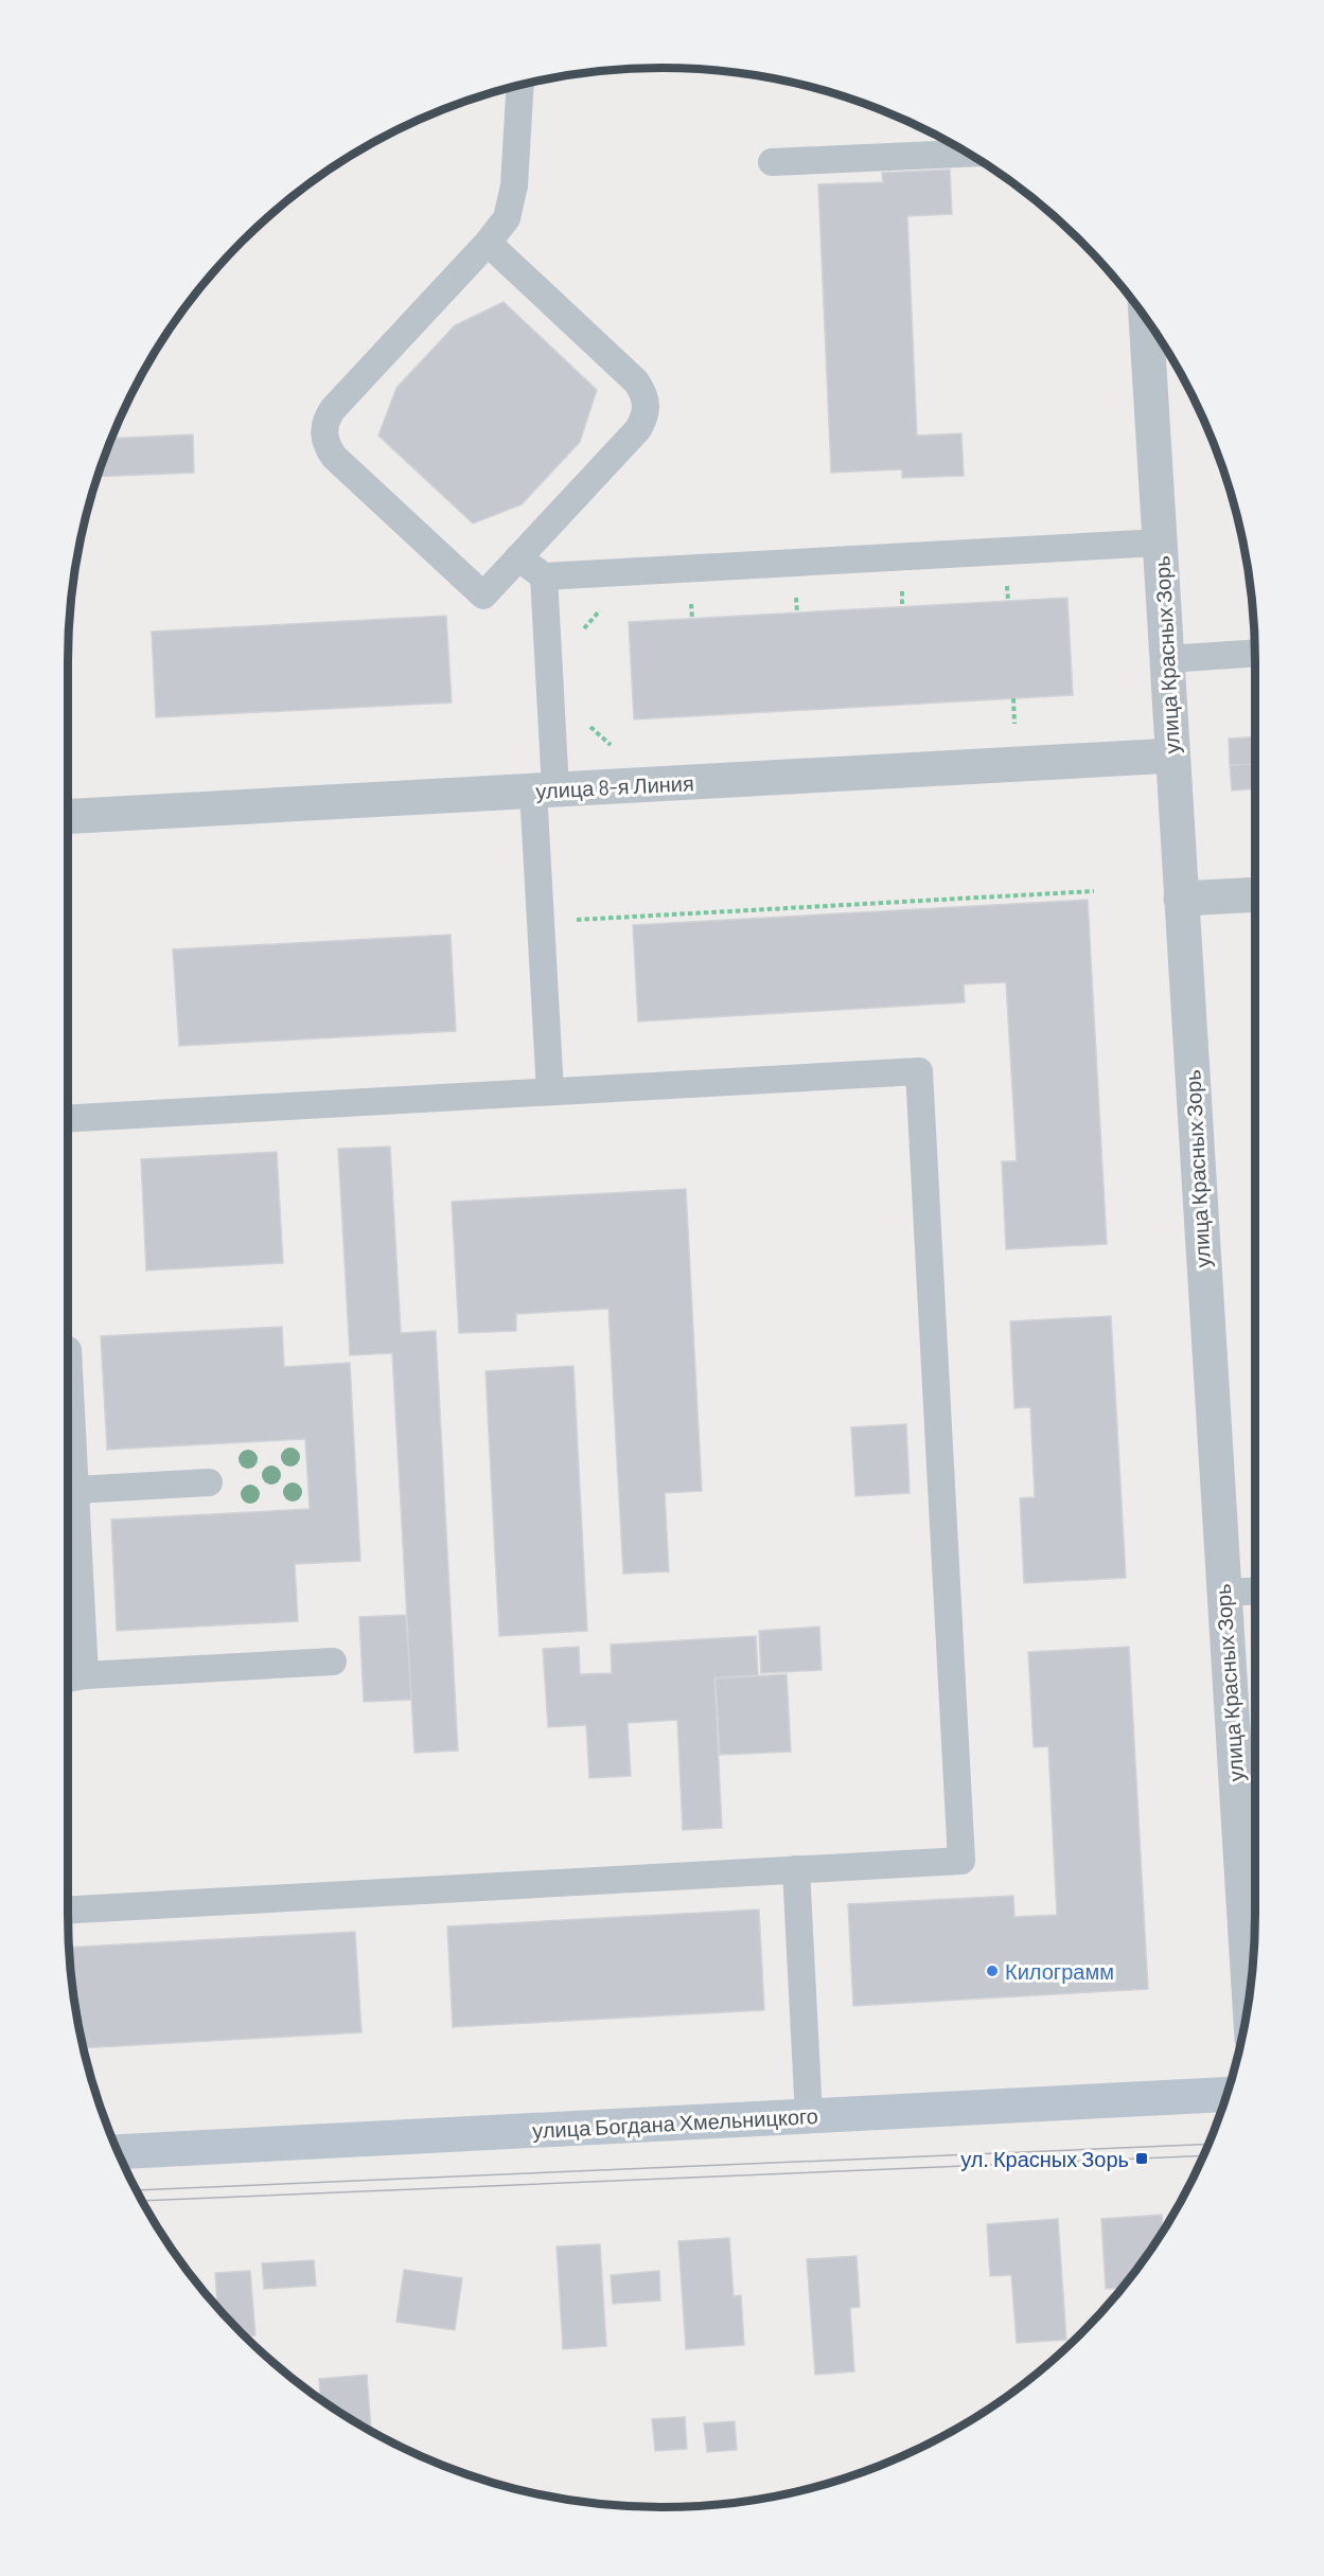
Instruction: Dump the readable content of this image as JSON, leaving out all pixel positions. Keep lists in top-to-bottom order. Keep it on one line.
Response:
{"streets":{"main road":["улица Богдана Хмельницкого"],"street":["улица Красных Зорь","улица 8-я Линия"]},"crossings":[["улица Красных Зорь","улица 8-я Линия"]],"places":{"other":["Килограмм"],"transit":["ул. Красных Зорь"]}}
